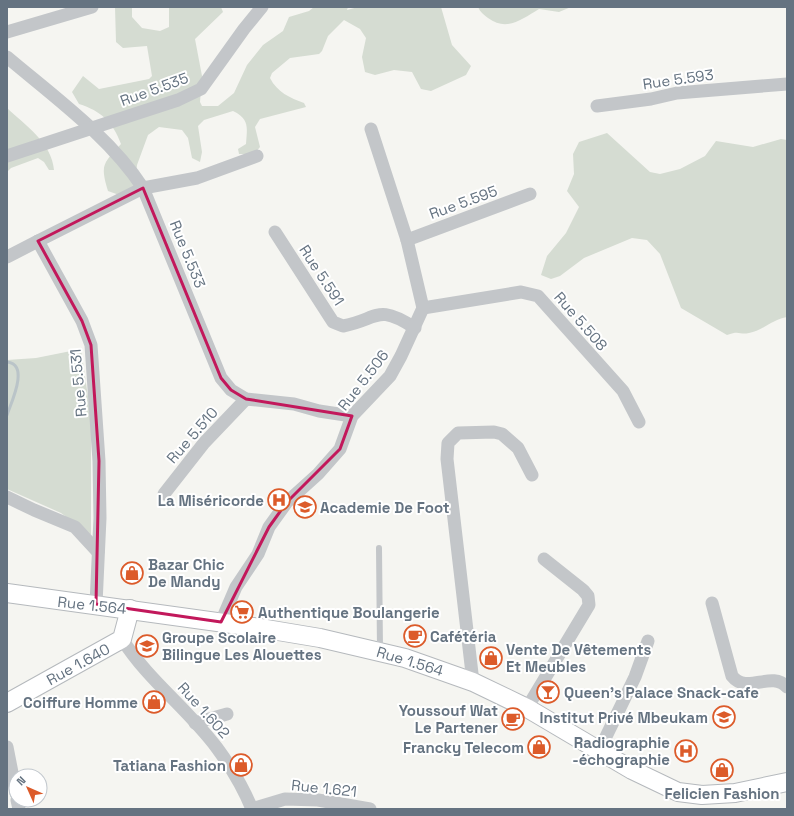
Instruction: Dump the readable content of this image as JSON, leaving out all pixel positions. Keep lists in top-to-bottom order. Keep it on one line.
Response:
{"streets":{"main road":["Rue 1.564","Rue 1.640"],"street":["Rue 5.593","Rue 5.535","Rue 5.595","Rue 5.533","Rue 5.591","Rue 5.508","Rue 5.506","Rue 5.531","Rue 5.510","Rue 1.602","Rue 1.621"]},"crossings":[["Rue 5.535","Rue 5.533"],["Rue 5.533","Rue 5.506"],["Rue 5.533","Rue 5.510"],["Rue 5.591","Rue 5.506"],["Rue 5.508","Rue 5.506"],["Rue 5.506","Rue 1.564"],["Rue 5.531","Rue 1.564"],["Rue 1.564","Rue 1.640"],["Rue 1.640","Rue 1.602"],["Rue 1.602","Rue 1.621"]],"places":{"hospital":["La Miséricorde","Radiographie -échographie"],"school or university":["Academie De Foot","Groupe Scolaire Bilingue Les Alouettes","Institut Privé Mbeukam"],"shop":["Bazar Chic De Mandy","Vente De Vêtements Et Meubles","Coiffure Homme","Francky Telecom","Tatiana Fashion","Felicien Fashion"],"supermarket":["Authentique Boulangerie"],"cafe":["Cafétéria","Youssouf Wat Le Partener"],"bar":["Queen's Palace Snack-cafe"]},"north":"top left"}
